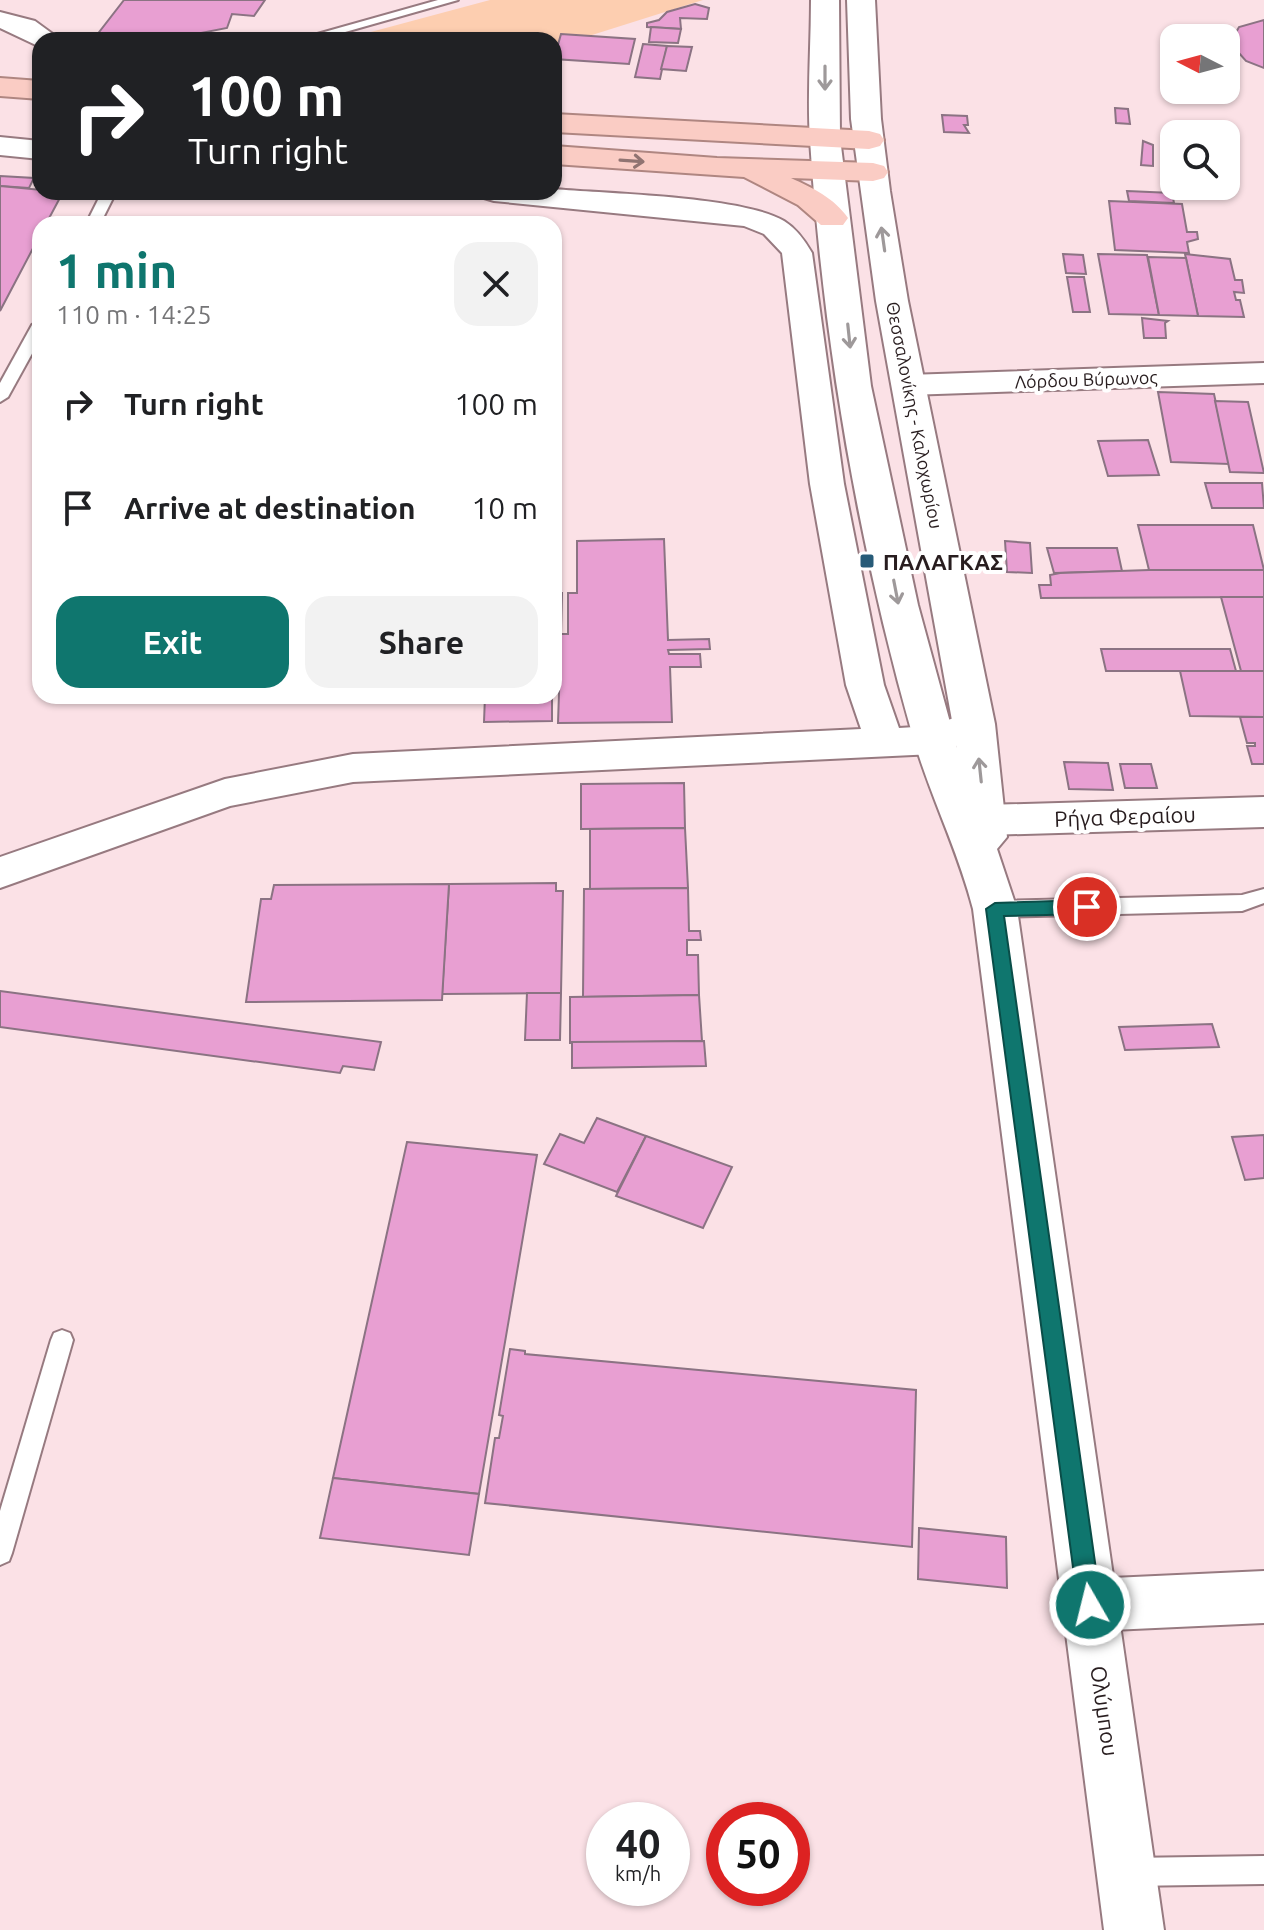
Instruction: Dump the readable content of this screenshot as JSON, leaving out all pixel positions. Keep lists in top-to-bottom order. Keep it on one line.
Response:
{"streets":{"main road":["Θεσσαλονίκης - Καλοχωρίου","Ολύμπου"],"street":["Λόρδου Βύρωνος","Ρήγα Φεραίου"]},"crossings":[["Λόρδου Βύρωνος","Θεσσαλονίκης - Καλοχωρίου"],["Θεσσαλονίκης - Καλοχωρίου","Ρήγα Φεραίου"],["Θεσσαλονίκης - Καλοχωρίου","Ολύμπου"]],"places":{"transit":["ΠΑΛΑΓΚΑΣ"]},"north":"left","page":{"turn":["100 m","Turn right"],"heading":["1 min","110 m · 14:25"],"list":[{"name":"Turn right","value":"100 m"},{"name":"Arrive at destination","value":"10 m"}],"buttons":["Exit","Share"],"speed":"40 km/h","limit":"50"}}
